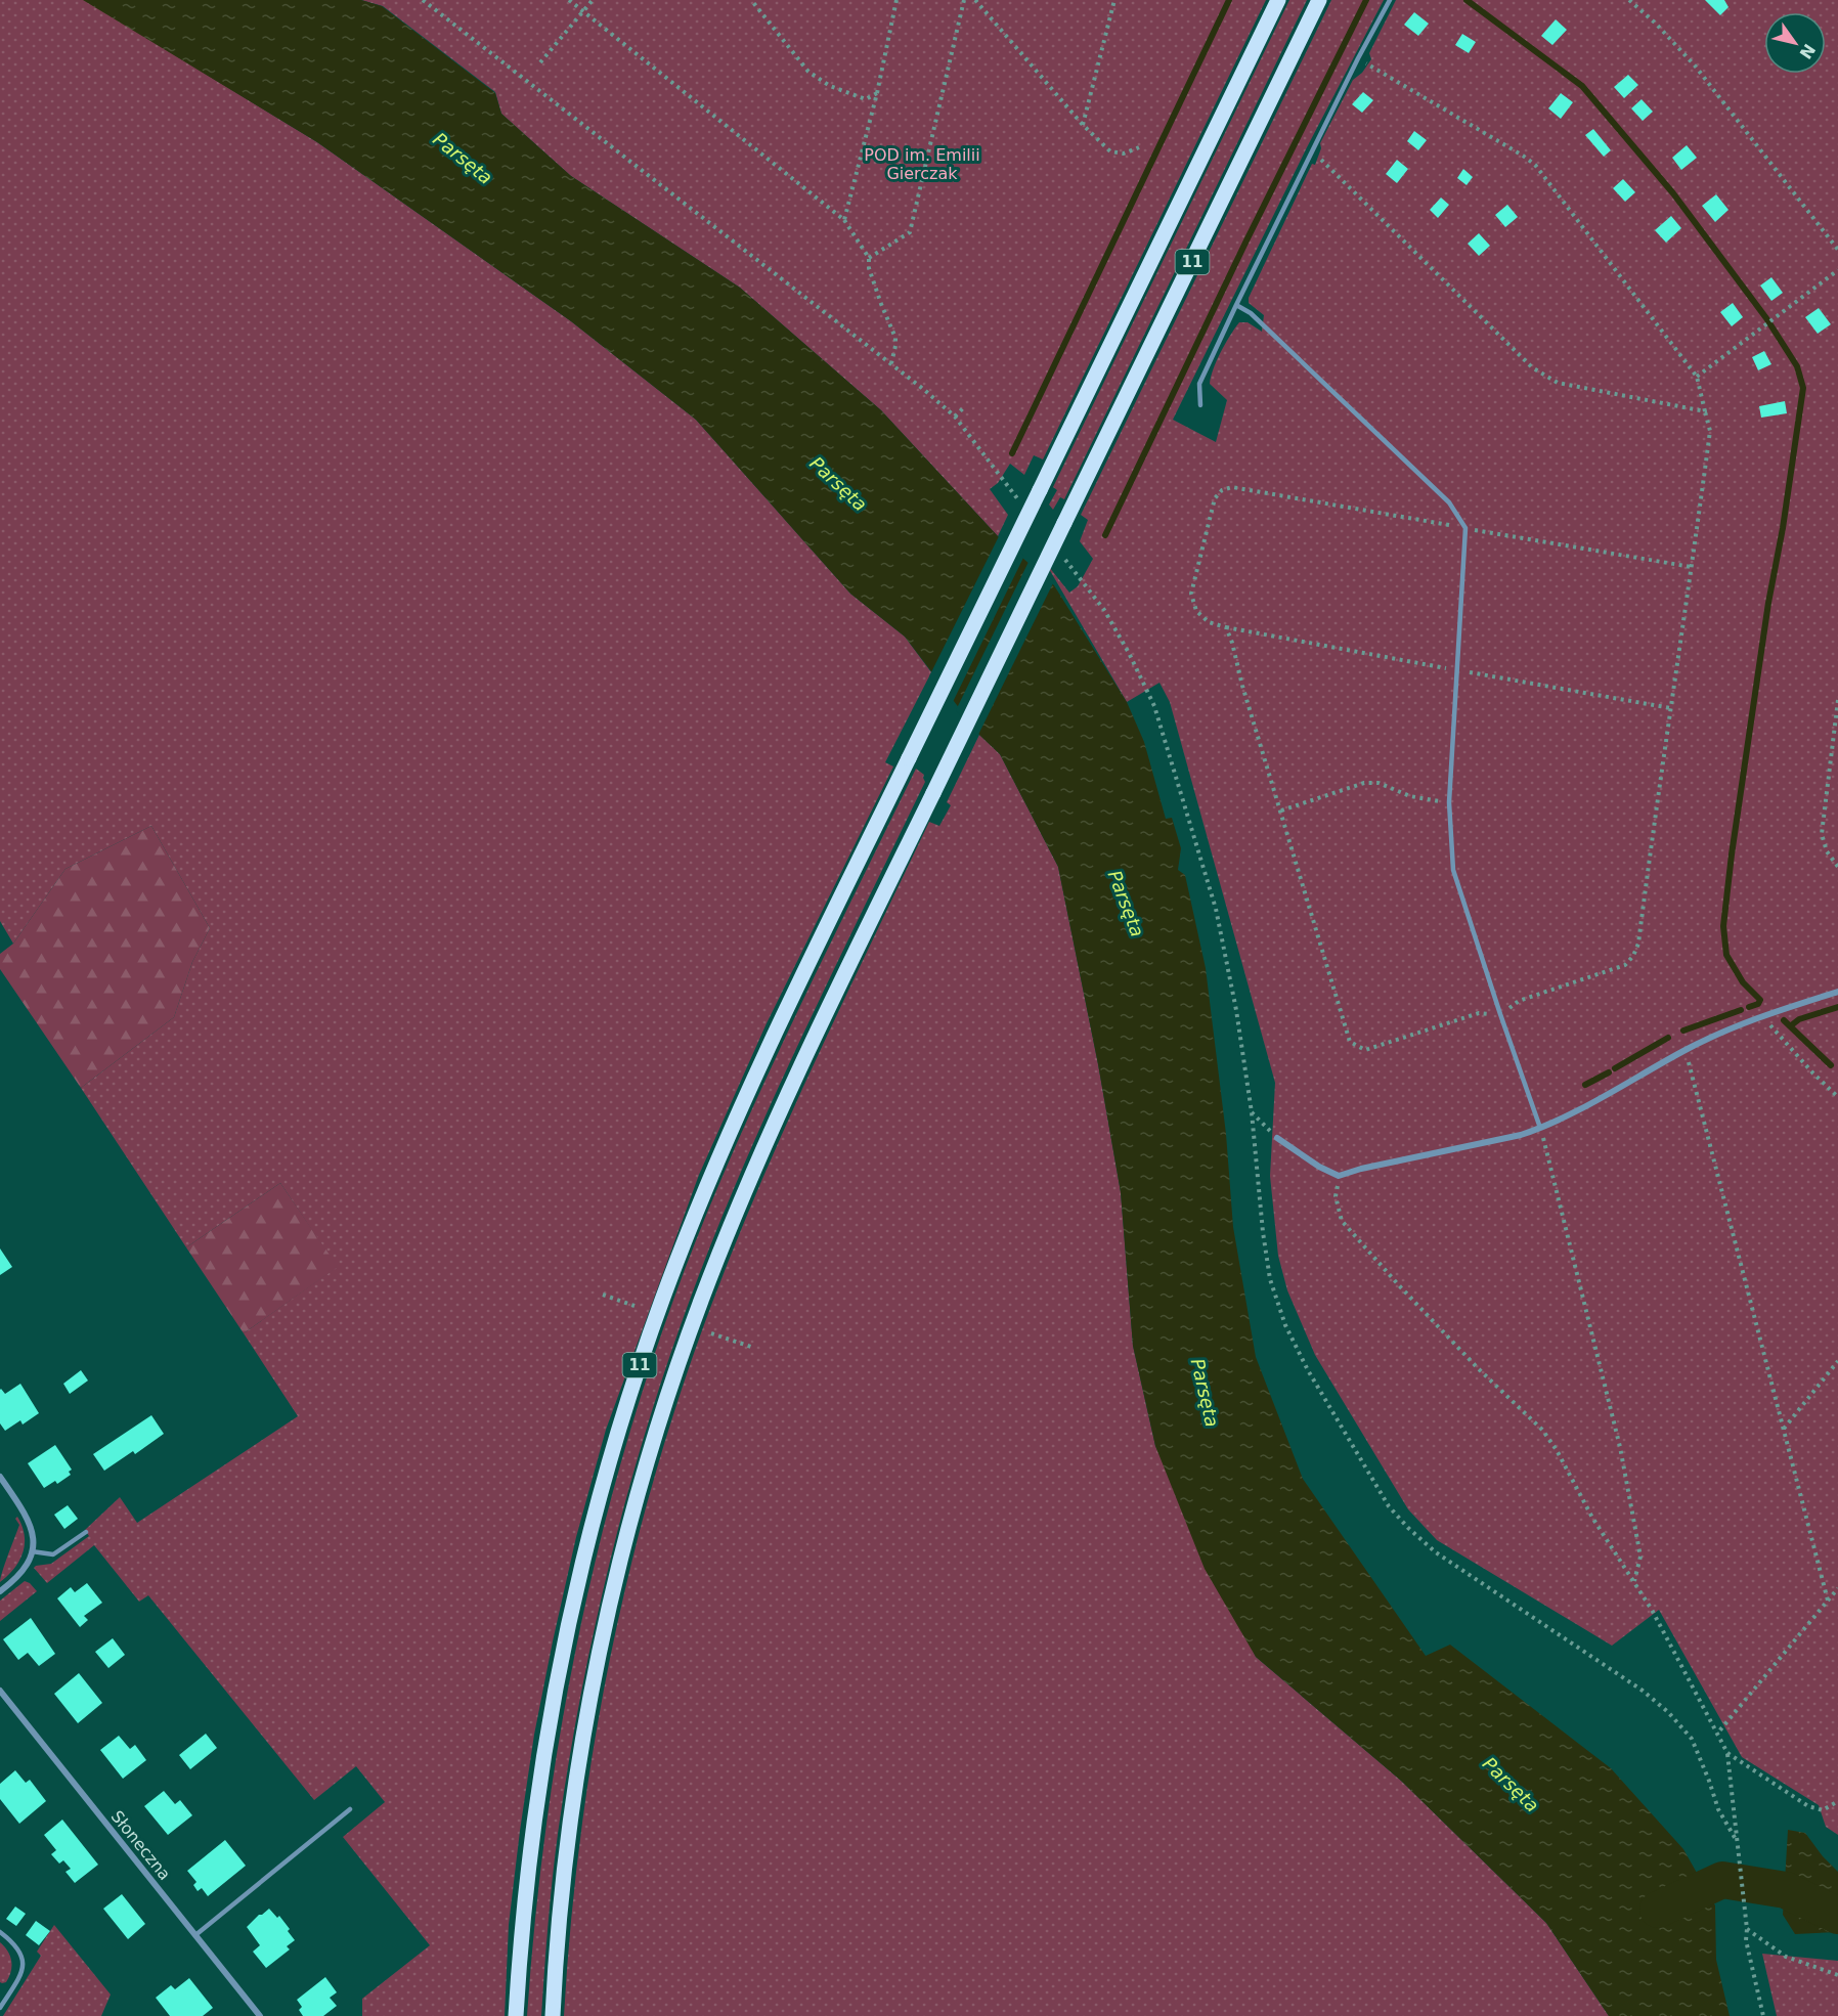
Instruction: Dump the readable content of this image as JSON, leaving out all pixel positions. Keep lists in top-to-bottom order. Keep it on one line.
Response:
{"streets":{"main road":["11"],"street":["Słoneczna"]},"water":["Parsęta"],"parks":["POD im. Emilii Gierczak"],"north":"bottom right"}
